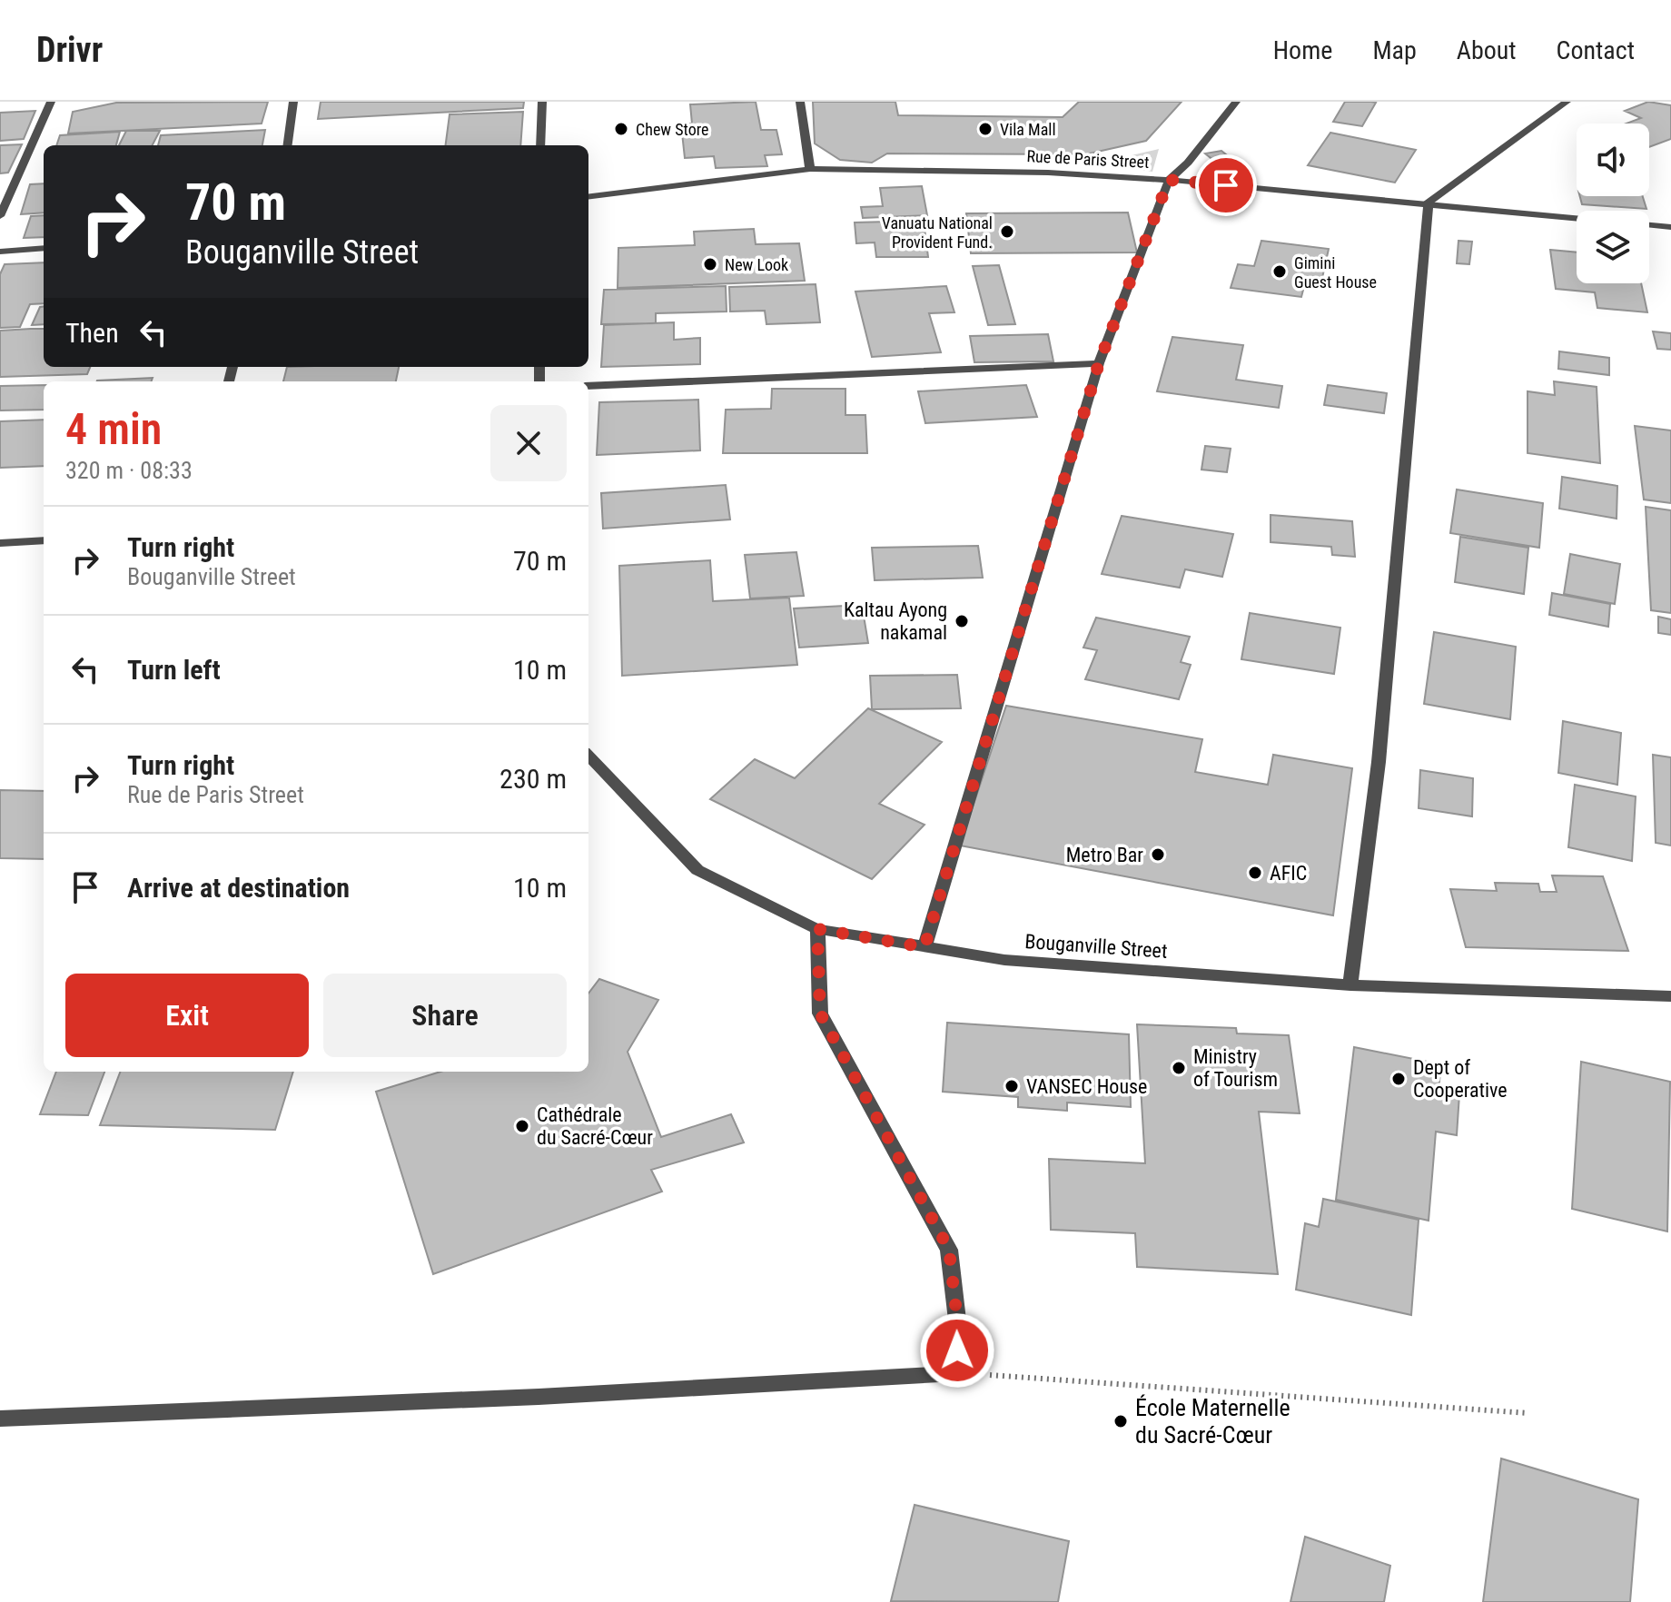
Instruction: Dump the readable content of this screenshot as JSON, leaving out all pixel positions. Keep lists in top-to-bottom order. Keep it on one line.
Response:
{"streets":{"street":["Rue de Paris Street","Bouganville Street"]},"places":["Chew Store","Vila Mall","Vanuatu National Provident Fund.","New Look","Gimini Guest House","Kaltau Ayong nakamal","Metro Bar","AFIC","Ministry of Tourism","Dept of Cooperative","VANSEC House","Cathédrale du Sacré-Cœur","École Maternelle du Sacré-Cœur"],"page":{"header":"Drivr","nav":["Home","Map","About","Contact"],"turn":["70 m","Bouganville Street"],"then":"Then","heading":["4 min","320 m · 08:33"],"list":[{"name":"Turn right","note":"Bouganville Street","value":"70 m"},{"name":"Turn left","value":"10 m"},{"name":"Turn right","note":"Rue de Paris Street","value":"230 m"},{"name":"Arrive at destination","value":"10 m"}],"buttons":["Exit","Share"]}}
